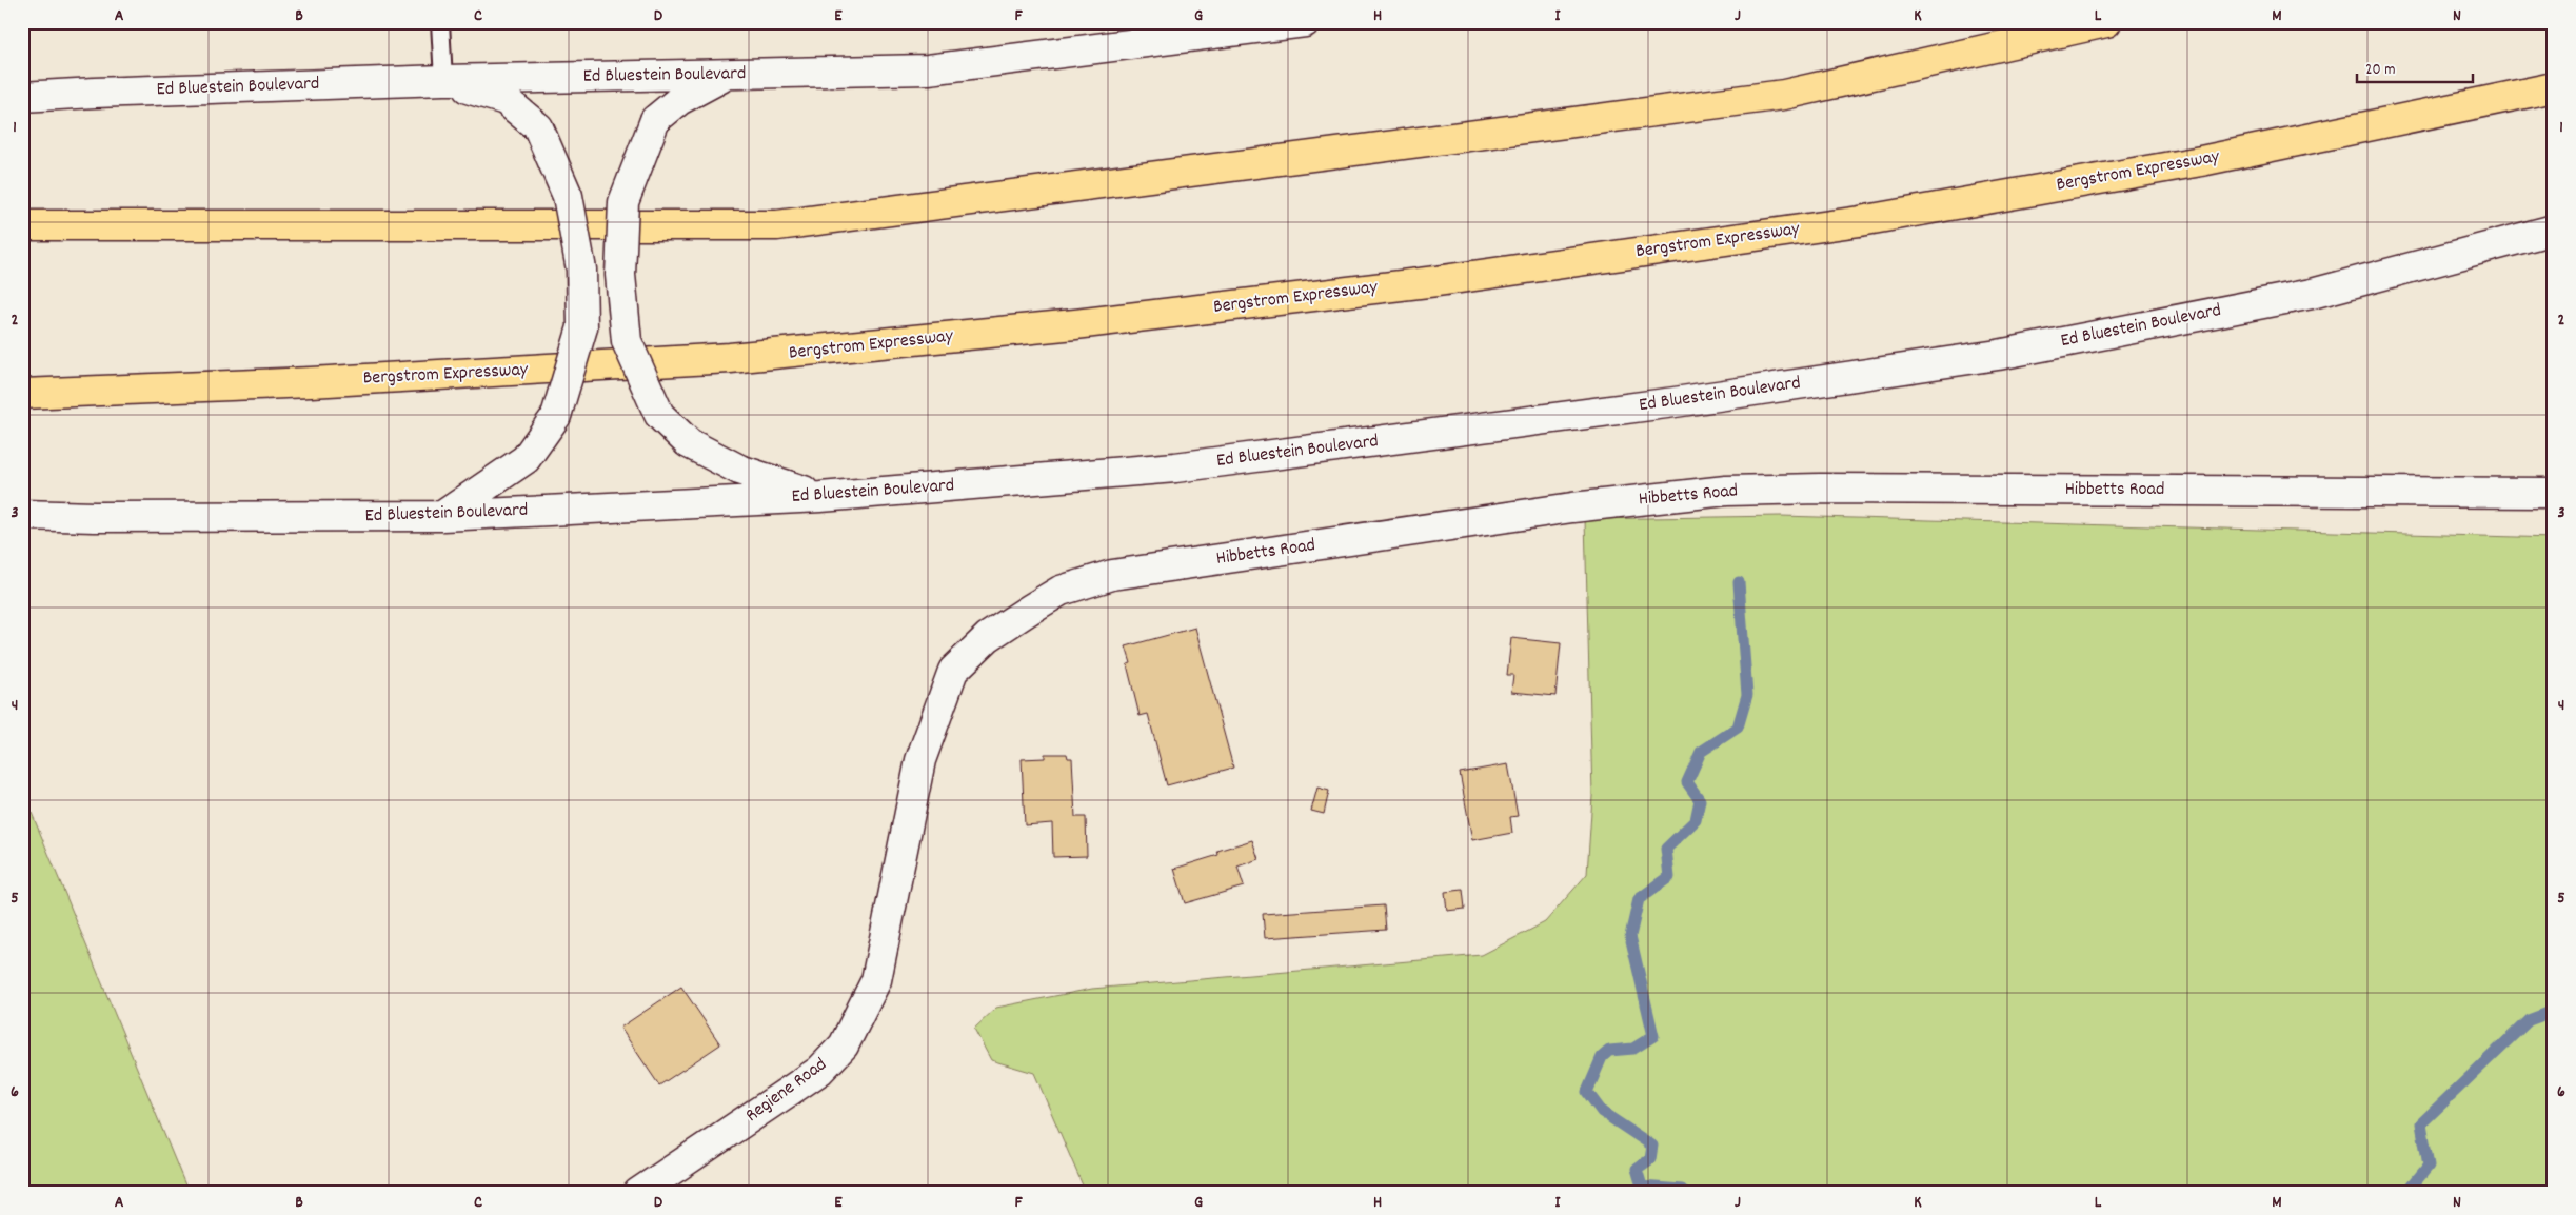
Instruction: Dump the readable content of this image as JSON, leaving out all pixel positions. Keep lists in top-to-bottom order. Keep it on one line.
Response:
{"streets":{"highway":["Bergstrom Expressway"],"main road":["Ed Bluestein Boulevard","Hibbetts Road","Regiene Road"]},"crossings":[["Hibbetts Road","Regiene Road"]],"scale_bar":"20 m","grid":{"columns":["A","B","C","D","E","F","G","H","I","J","K","L","M","N"],"rows":["1","2","3","4","5","6"]}}
